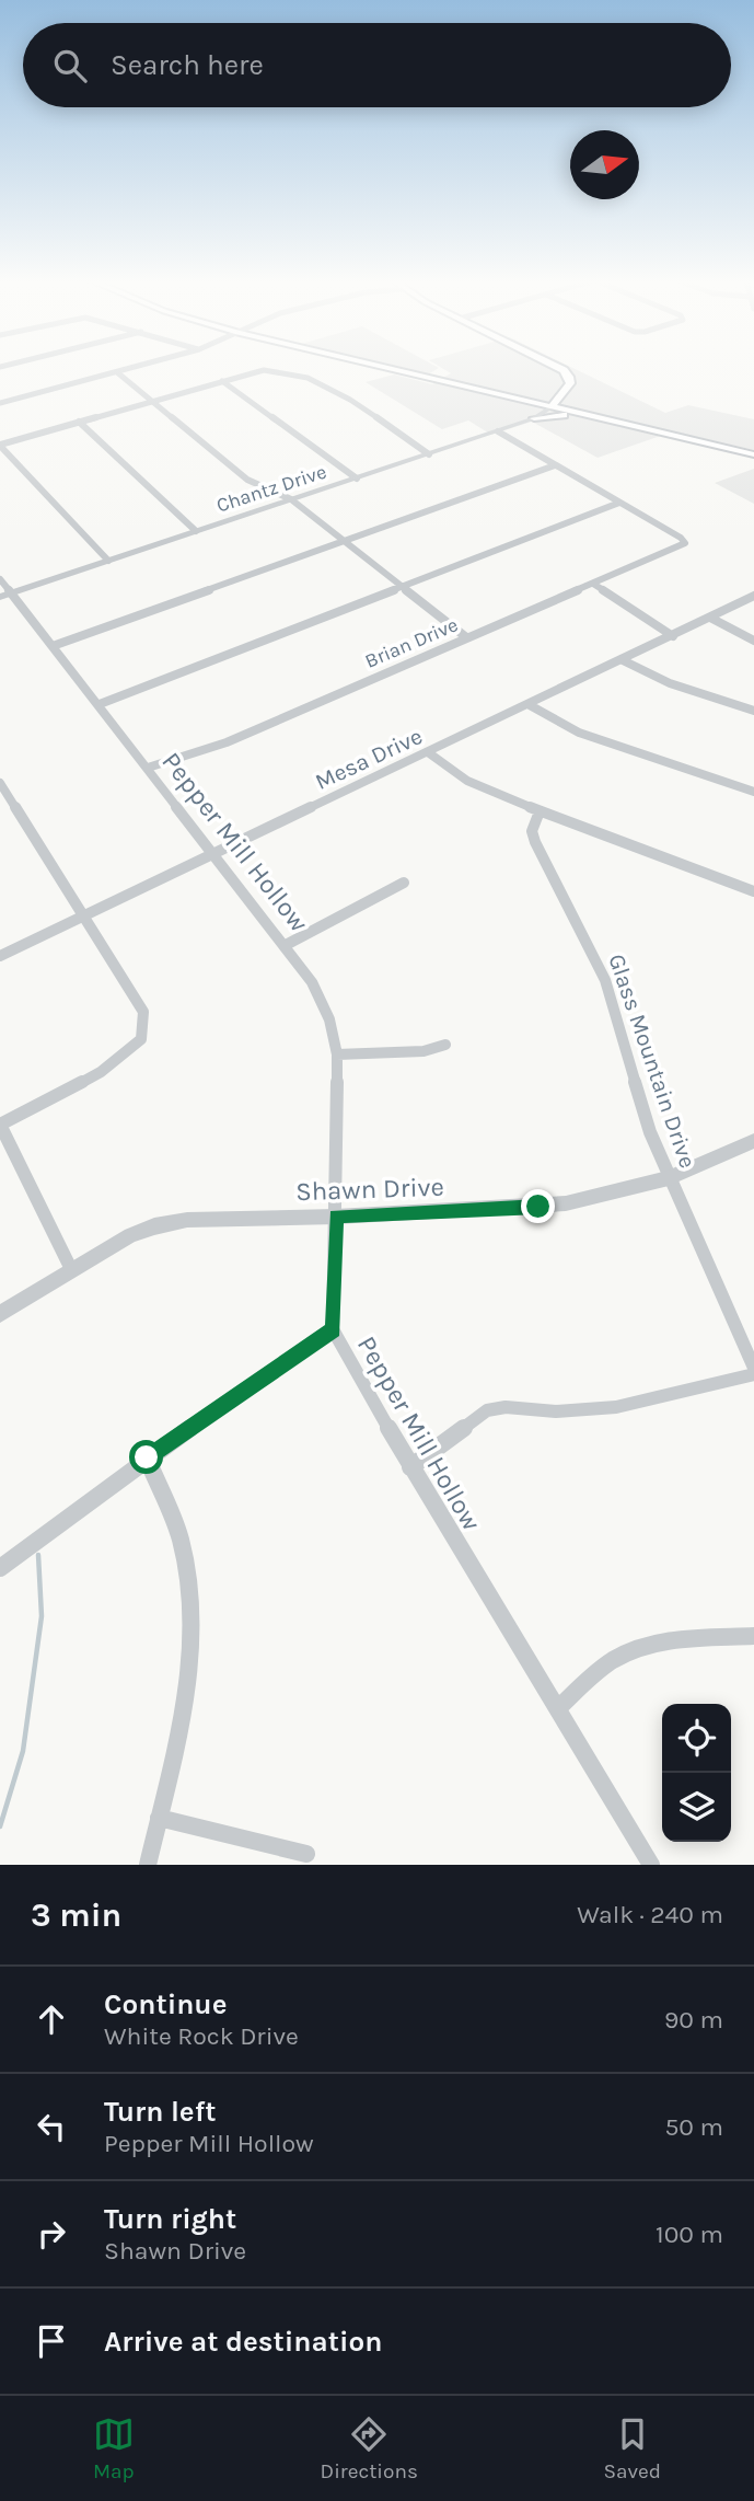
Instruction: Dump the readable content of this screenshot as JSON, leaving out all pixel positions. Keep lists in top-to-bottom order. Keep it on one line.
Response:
{"streets":{"street":["Chantz Drive","Brian Drive","Mesa Drive","Pepper Mill Hollow","Glass Mountain Drive","Shawn Drive"]},"crossings":[["Chantz Drive","Pepper Mill Hollow"],["Brian Drive","Pepper Mill Hollow"],["Mesa Drive","Pepper Mill Hollow"],["Pepper Mill Hollow","Shawn Drive"],["Glass Mountain Drive","Shawn Drive"]],"north":"right","page":{"search":"Search here","heading":["3 min","Walk · 240 m"],"list":[["Continue","White Rock Drive","90 m"],["Turn left","Pepper Mill Hollow","50 m"],["Turn right","Shawn Drive","100 m"],"Arrive at destination"],"nav":["Map","Directions","Saved"]}}
